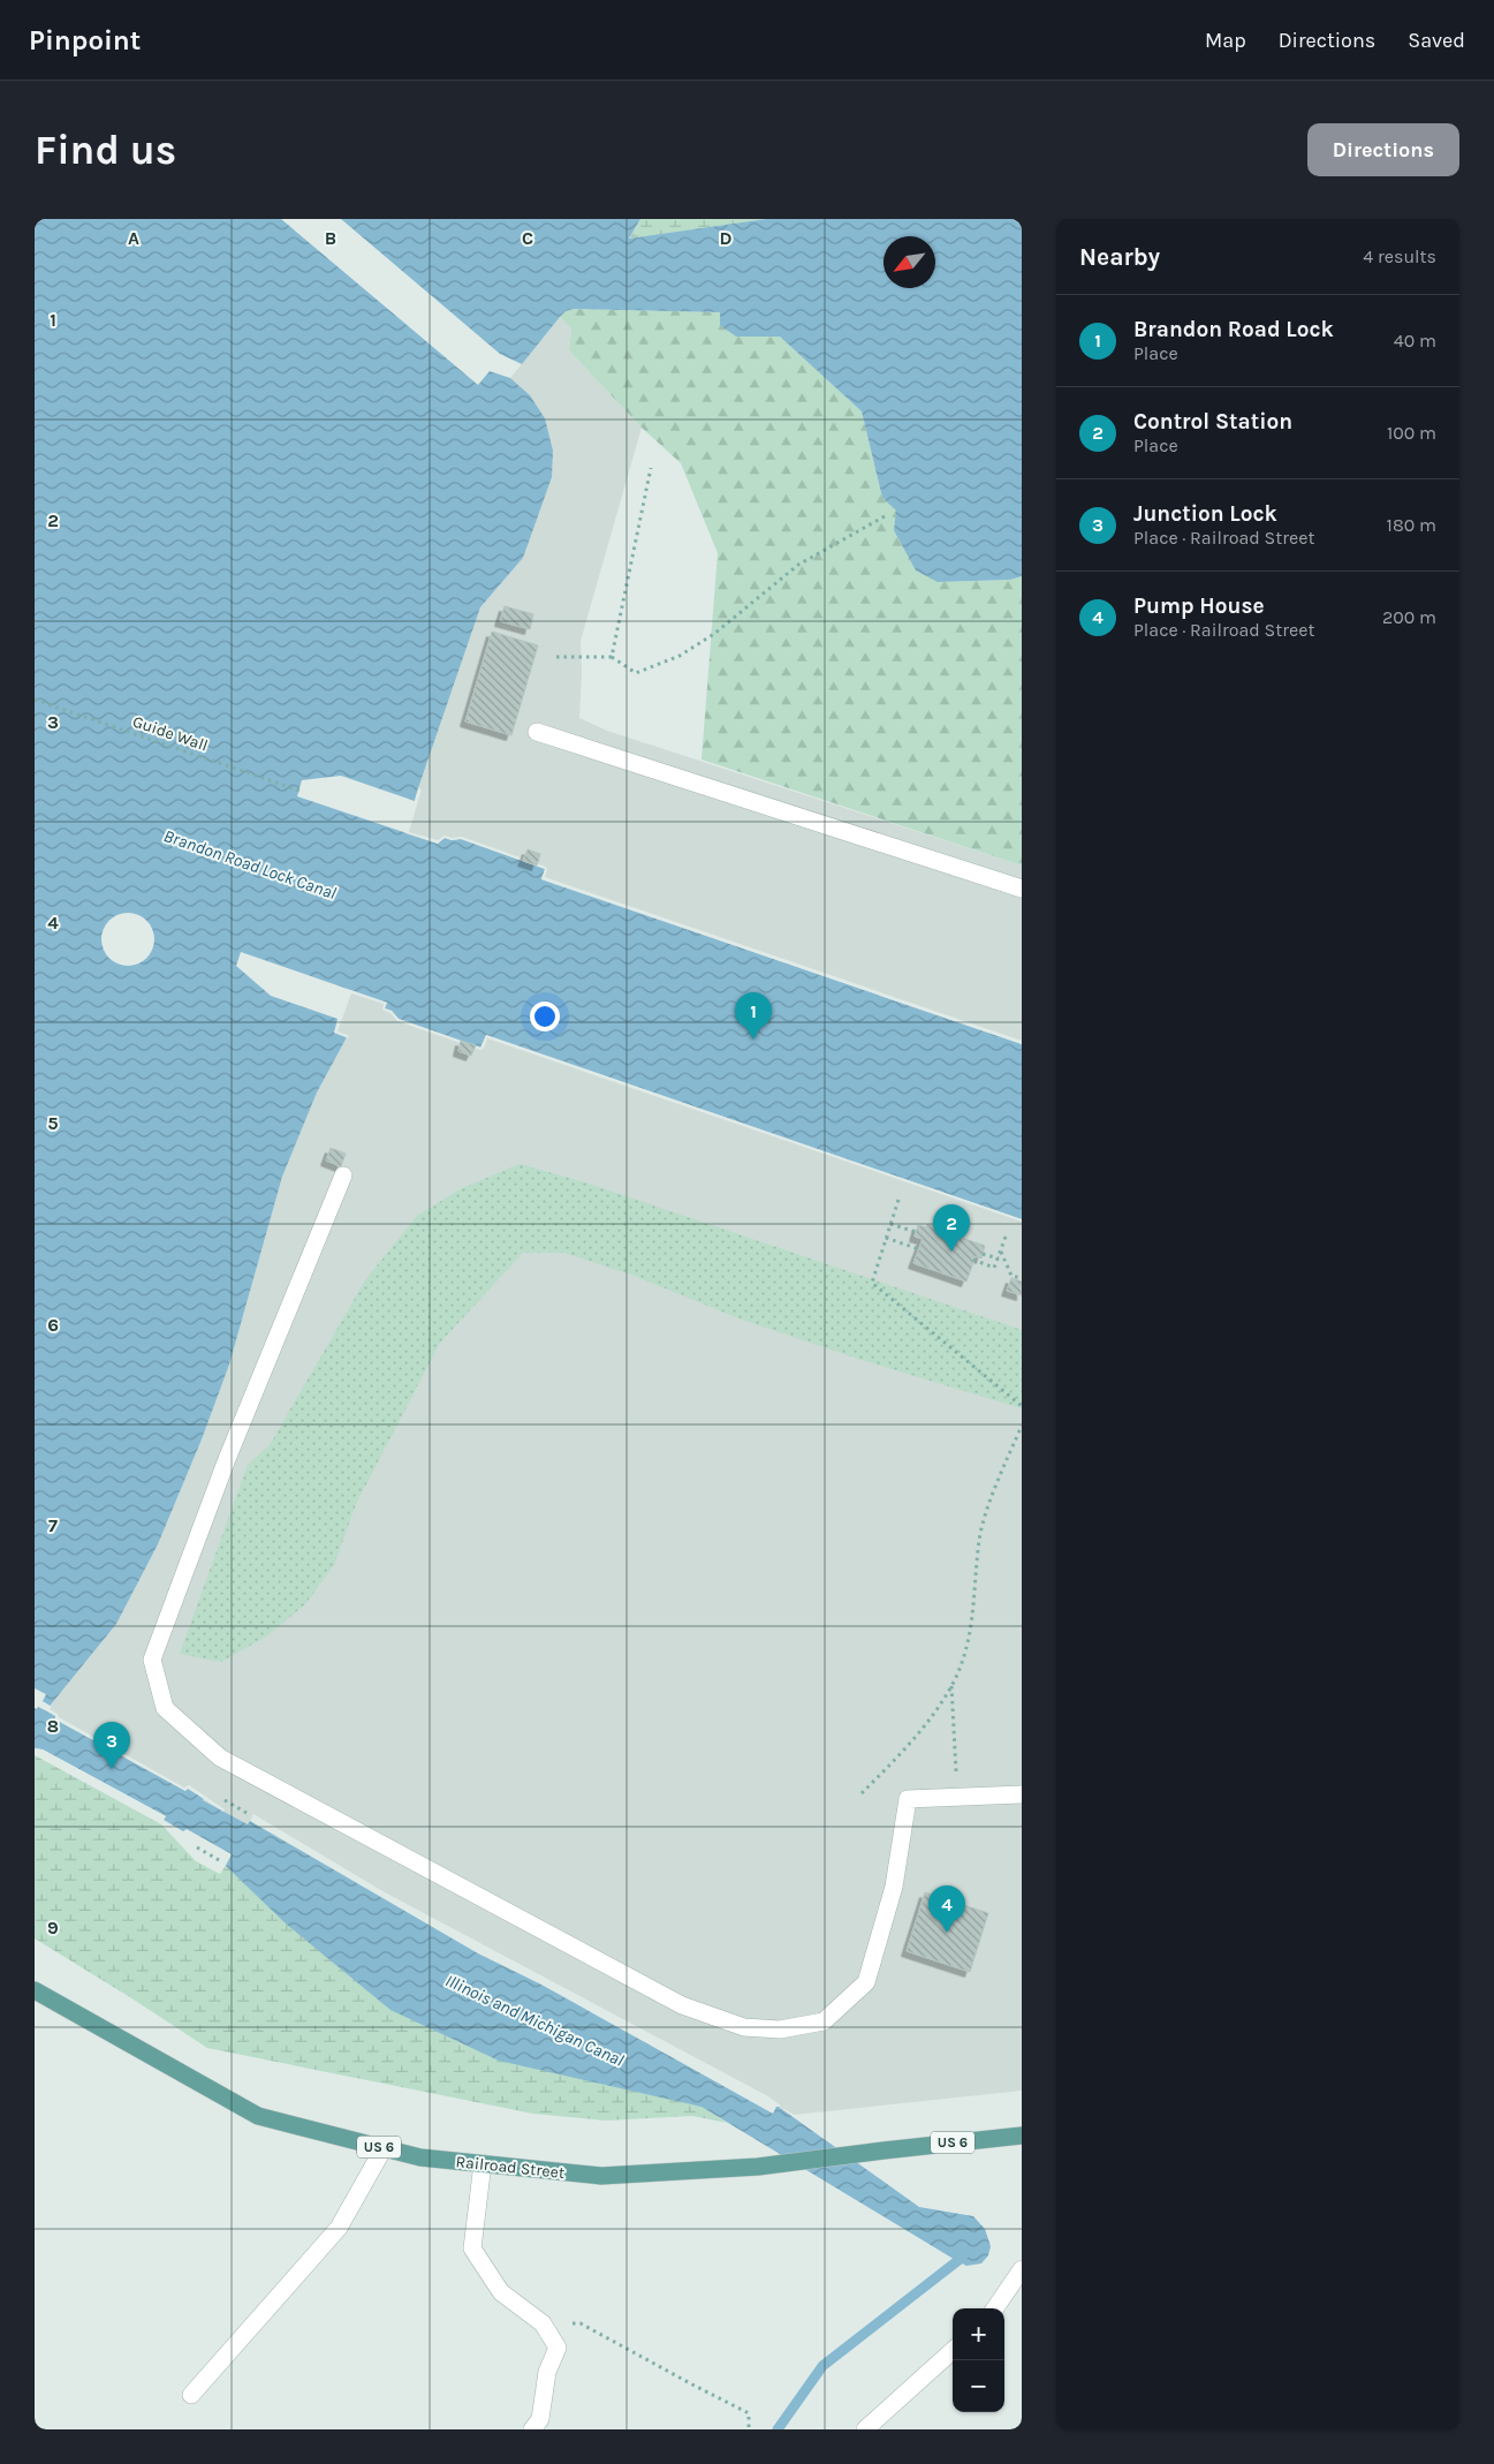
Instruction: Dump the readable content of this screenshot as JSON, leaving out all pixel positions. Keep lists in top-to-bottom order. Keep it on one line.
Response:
{"streets":{"main road":["US 6","Railroad Street"],"path":["Guide Wall"]},"water":["Brandon Road Lock Canal","Illinois and Michigan Canal"],"north":"bottom left","page":{"header":"Pinpoint","nav":["Map","Directions","Saved"],"buttons":"Directions","title":"Find us","heading":["Nearby","4 results"],"list":[{"mark":"1","name":"Brandon Road Lock","note":"Place","value":"40 m"},{"mark":"2","name":"Control Station","note":"Place","value":"100 m"},{"mark":"3","name":"Junction Lock","note":"Place · Railroad Street","value":"180 m"},{"mark":"4","name":"Pump House","note":"Place · Railroad Street","value":"200 m"}],"pins":["1","2","3","4"],"map_buttons":["+","−"]},"grid":{"columns":["A","B","C","D"],"rows":["1","2","3","4","5","6","7","8","9"]}}
